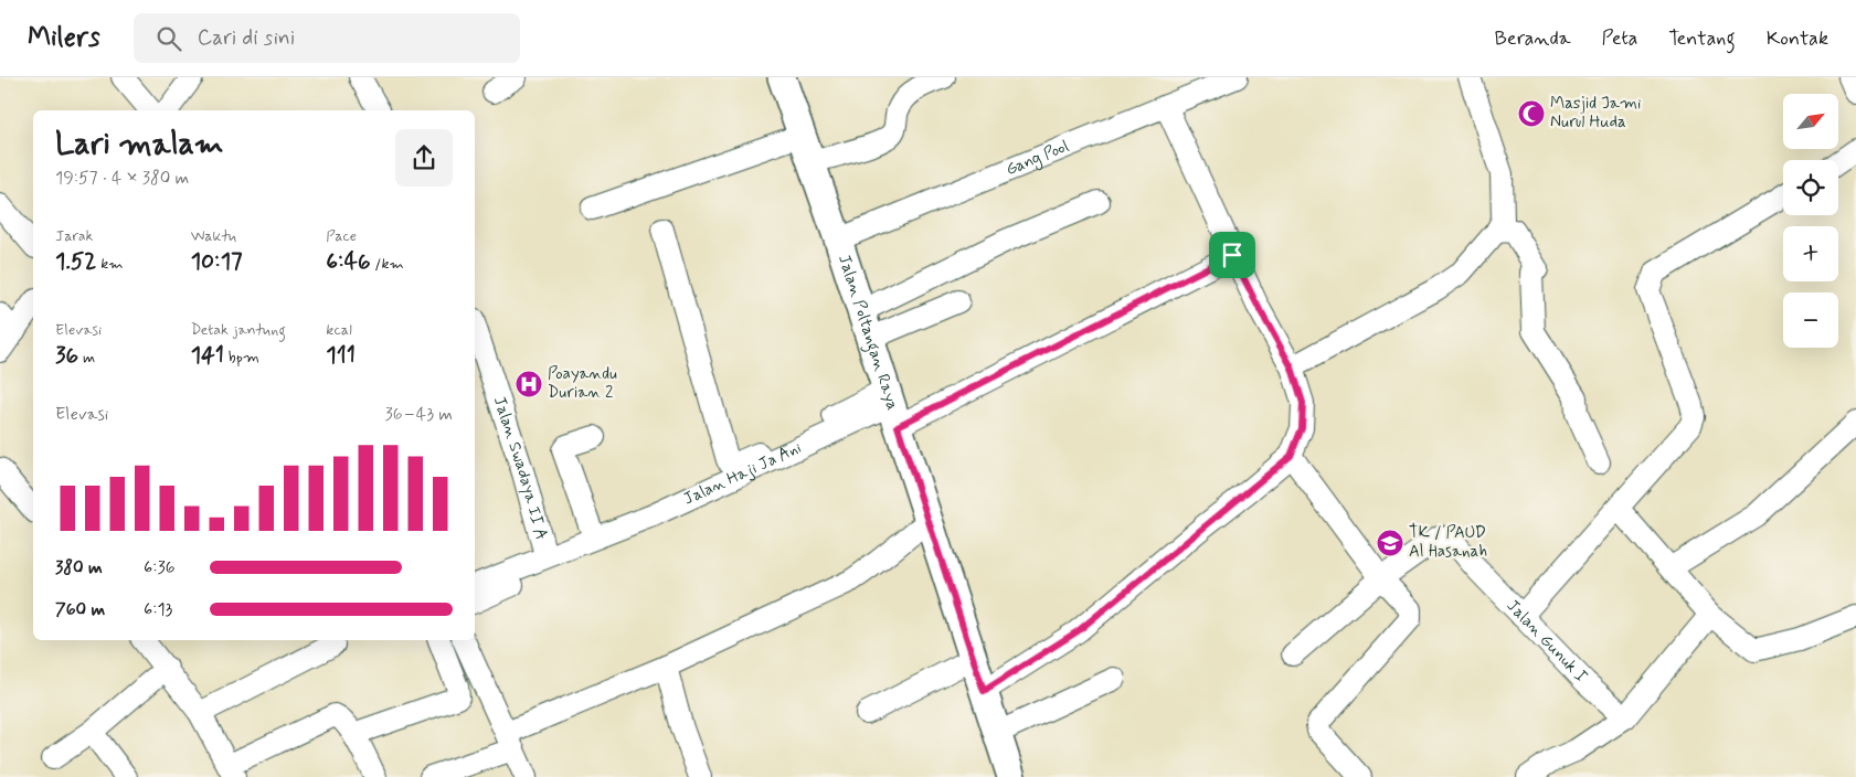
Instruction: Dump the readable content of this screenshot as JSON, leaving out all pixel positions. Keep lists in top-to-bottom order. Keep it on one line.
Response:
{"streets":{"street":["Gang Pool","Jalan Poltangan Raya","Jalan Swadaya II A","Jalan Haji Ja Ani","Jalan Gunuk I"]},"crossings":[["Gang Pool","Jalan Poltangan Raya"],["Jalan Poltangan Raya","Jalan Haji Ja Ani"],["Jalan Swadaya II A","Jalan Haji Ja Ani"]],"places":{"mosque":["Masjid Jami Nurul Huda"],"hospital":["Poayandu Durian 2"],"school or university":["TK / PAUD Al Hasanah"]},"north":"top right","page":{"header":"Milers","search":"Cari di sini","nav":["Beranda","Peta","Tentang","Kontak"],"map_buttons":["+","−"],"heading":["Lari malam","19:57 · 4 × 380 m"],"stats":[["Jarak","1.52 km"],["Waktu","10:17"],["Pace","6:46 /km"],["Elevasi","36 m"],["Detak jantung","141 bpm"],["kcal","111"]],"chart":["Elevasi","36–43 m"],"list":[{"name":"380 m","note":"6:36"},{"name":"760 m","note":"6:13"}]}}
